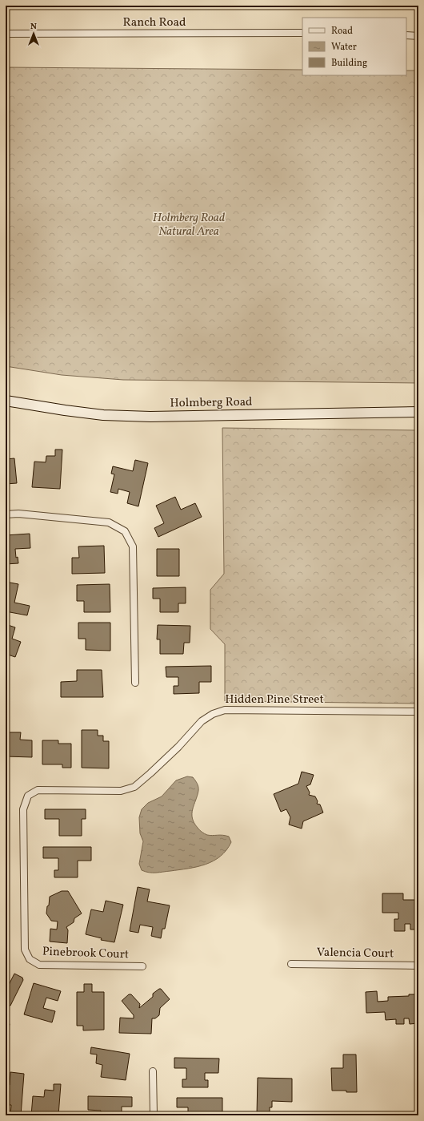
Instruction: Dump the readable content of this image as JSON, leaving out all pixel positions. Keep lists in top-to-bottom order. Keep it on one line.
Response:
{"streets":{"street":["Ranch Road","Holmberg Road","Hidden Pine Street","Pinebrook Court","Valencia Court"]},"crossings":[["Hidden Pine Street","Pinebrook Court"]],"parks":["Holmberg Road Natural Area"],"legend":["Road","Water","Building"],"north":"top"}
